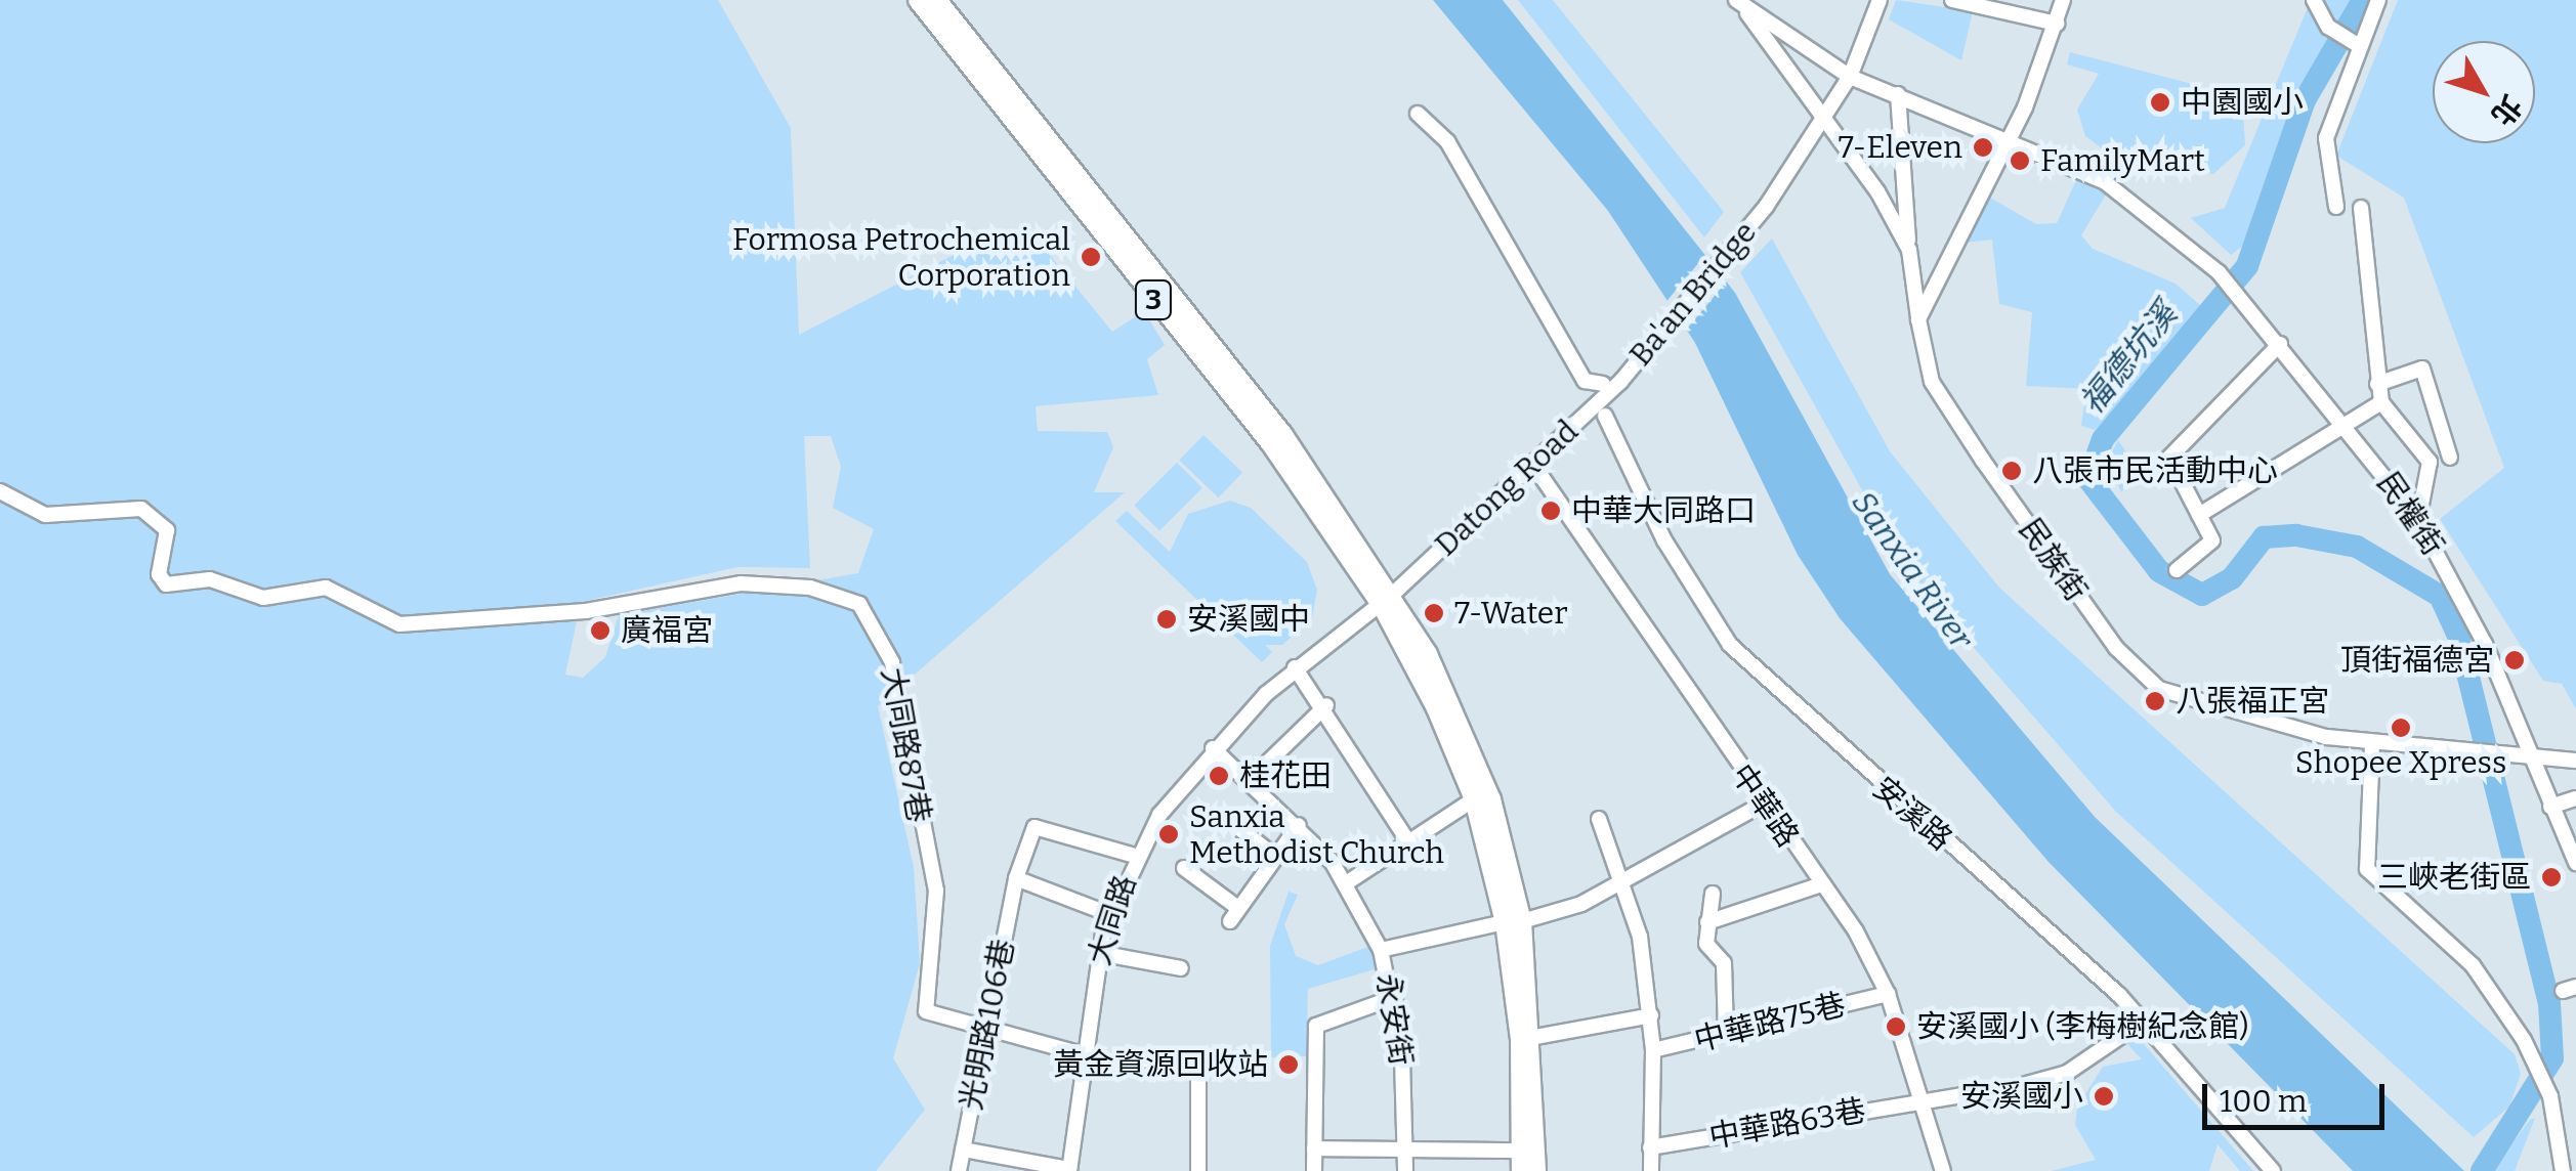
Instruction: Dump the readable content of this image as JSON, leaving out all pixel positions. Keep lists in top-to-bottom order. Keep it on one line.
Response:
{"streets":{"main road":["3"],"street":["Ba'an Bridge","Datong Road","民權街","民族街","大同路87巷","中華路","安溪路","大同路","永安街","中華路75巷","光明路106巷","中華路63巷"]},"crossings":[["Ba'an Bridge","Datong Road"],["3","Datong Road"],["3","大同路"],["Datong Road","中華路"],["Datong Road","大同路"],["民權街","民族街"],["大同路87巷","大同路"],["大同路87巷","光明路106巷"],["中華路","中華路75巷"],["中華路","中華路63巷"],["安溪路","中華路63巷"],["大同路","永安街"],["大同路","光明路106巷"]],"water":["福德坑溪","Sanxia River"],"places":["中園國小","7-Eleven","FamilyMart","Formosa Petrochemical Corporation","八張市民活動中心","中華大同路口","7-Water","安溪國中","廣福宮","頂街福德宮","八張福正宮","Shopee Xpress","桂花田","Sanxia Methodist Church","三峽老街區","安溪國小 (李梅樹紀念館)","黃金資源回收站","安溪國小"],"scale_bar":"100 m","north":"bottom right"}
